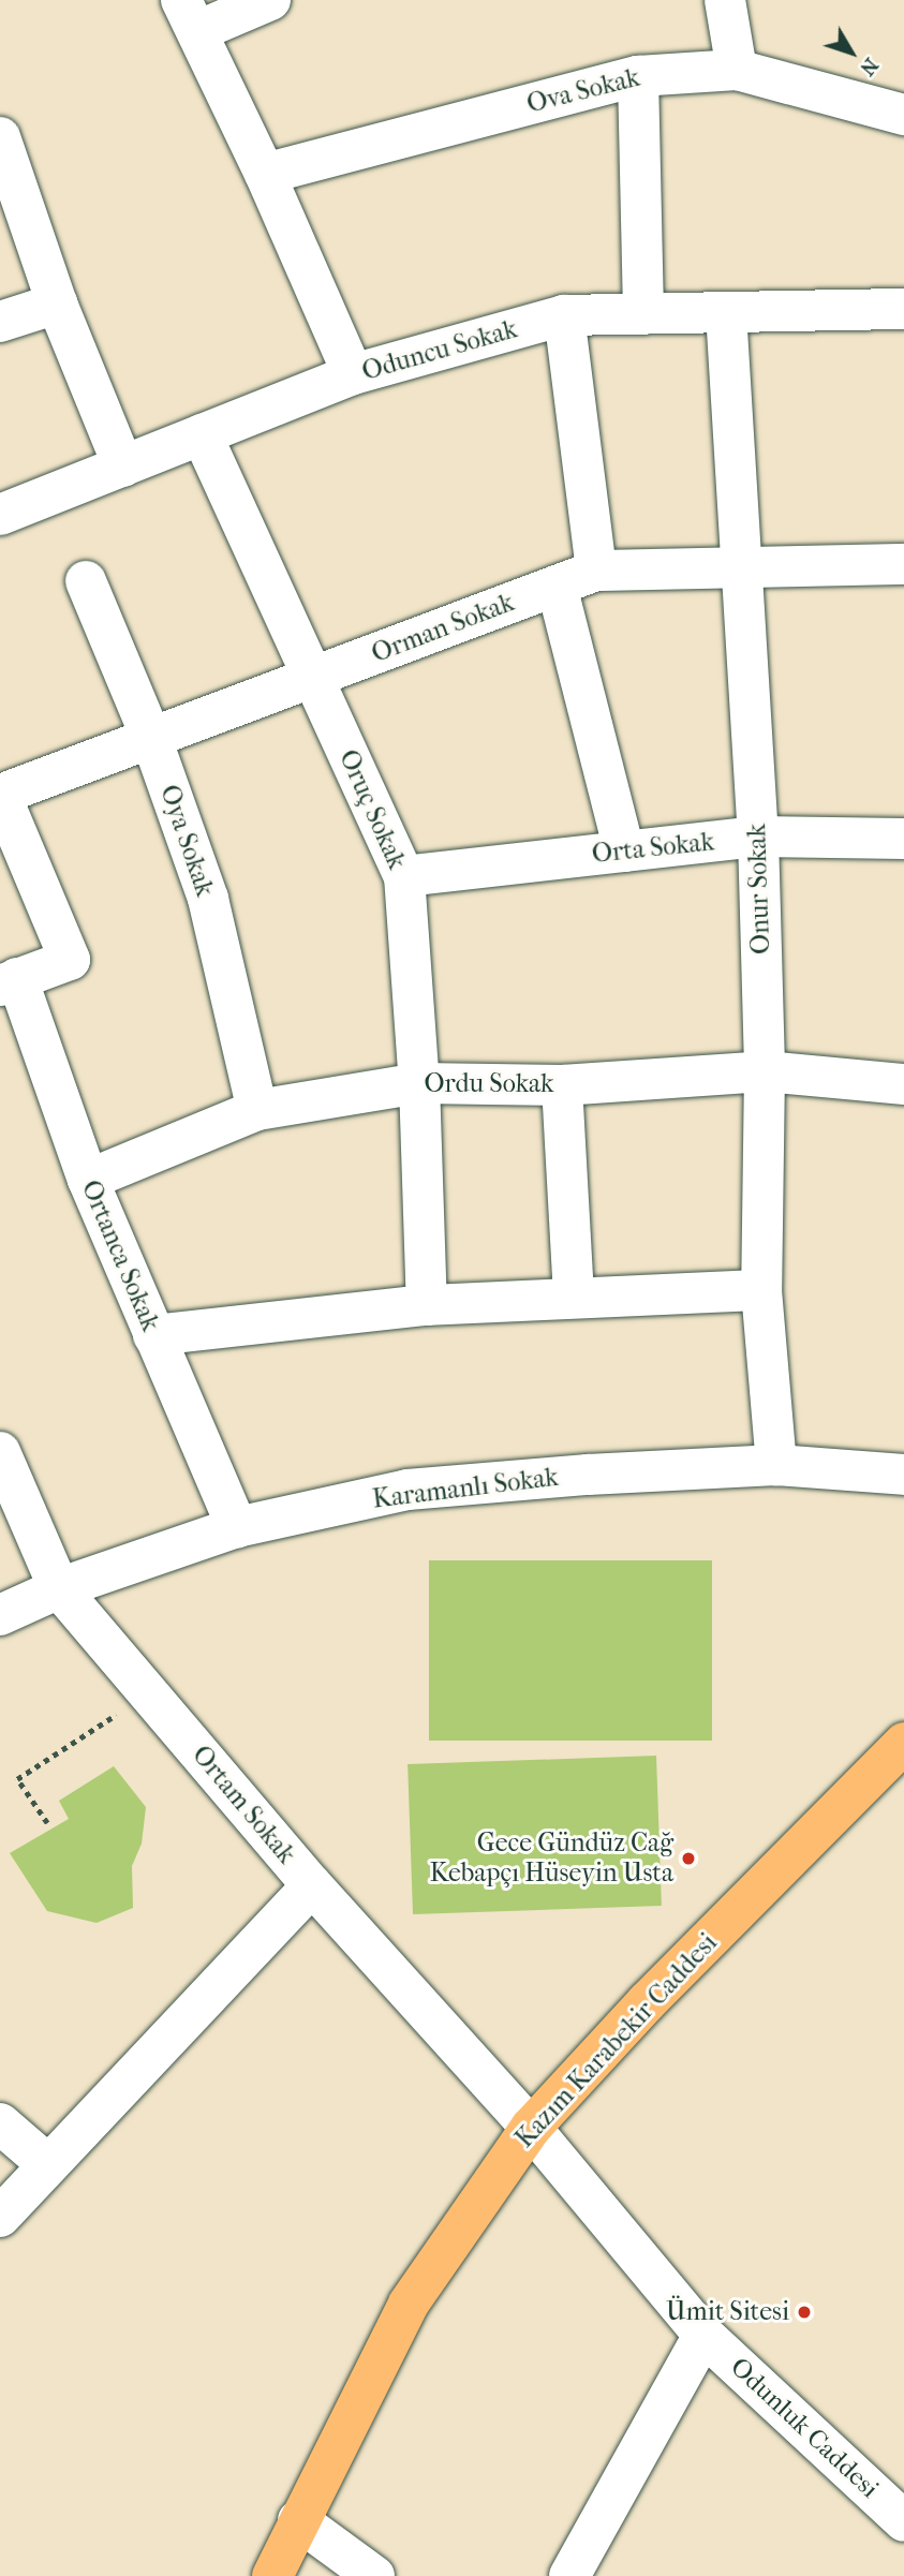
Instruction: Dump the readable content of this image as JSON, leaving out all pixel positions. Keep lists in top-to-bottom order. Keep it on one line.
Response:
{"streets":{"main road":["Kazım Karabekir Caddesi"],"street":["Ova Sokak","Oduncu Sokak","Orman Sokak","Oruç Sokak","Oya Sokak","Orta Sokak","Onur Sokak","Ordu Sokak","Ortanca Sokak","Karamanlı Sokak","Ortam Sokak","Odunluk Caddesi"]},"crossings":[["Oduncu Sokak","Oruç Sokak"],["Oduncu Sokak","Onur Sokak"],["Orman Sokak","Oruç Sokak"],["Orman Sokak","Oya Sokak"],["Orman Sokak","Onur Sokak"],["Oruç Sokak","Orta Sokak"],["Oruç Sokak","Ordu Sokak"],["Oya Sokak","Ordu Sokak"],["Orta Sokak","Onur Sokak"],["Onur Sokak","Ordu Sokak"],["Onur Sokak","Karamanlı Sokak"],["Ordu Sokak","Ortanca Sokak"],["Ortanca Sokak","Karamanlı Sokak"],["Karamanlı Sokak","Ortam Sokak"],["Ortam Sokak","Kazım Karabekir Caddesi"],["Ortam Sokak","Odunluk Caddesi"],["Kazım Karabekir Caddesi","Odunluk Caddesi"]],"places":["Gece Gündüz Cağ Kebapçı Hüseyin Usta","Ümit Sitesi"],"north":"bottom right"}
